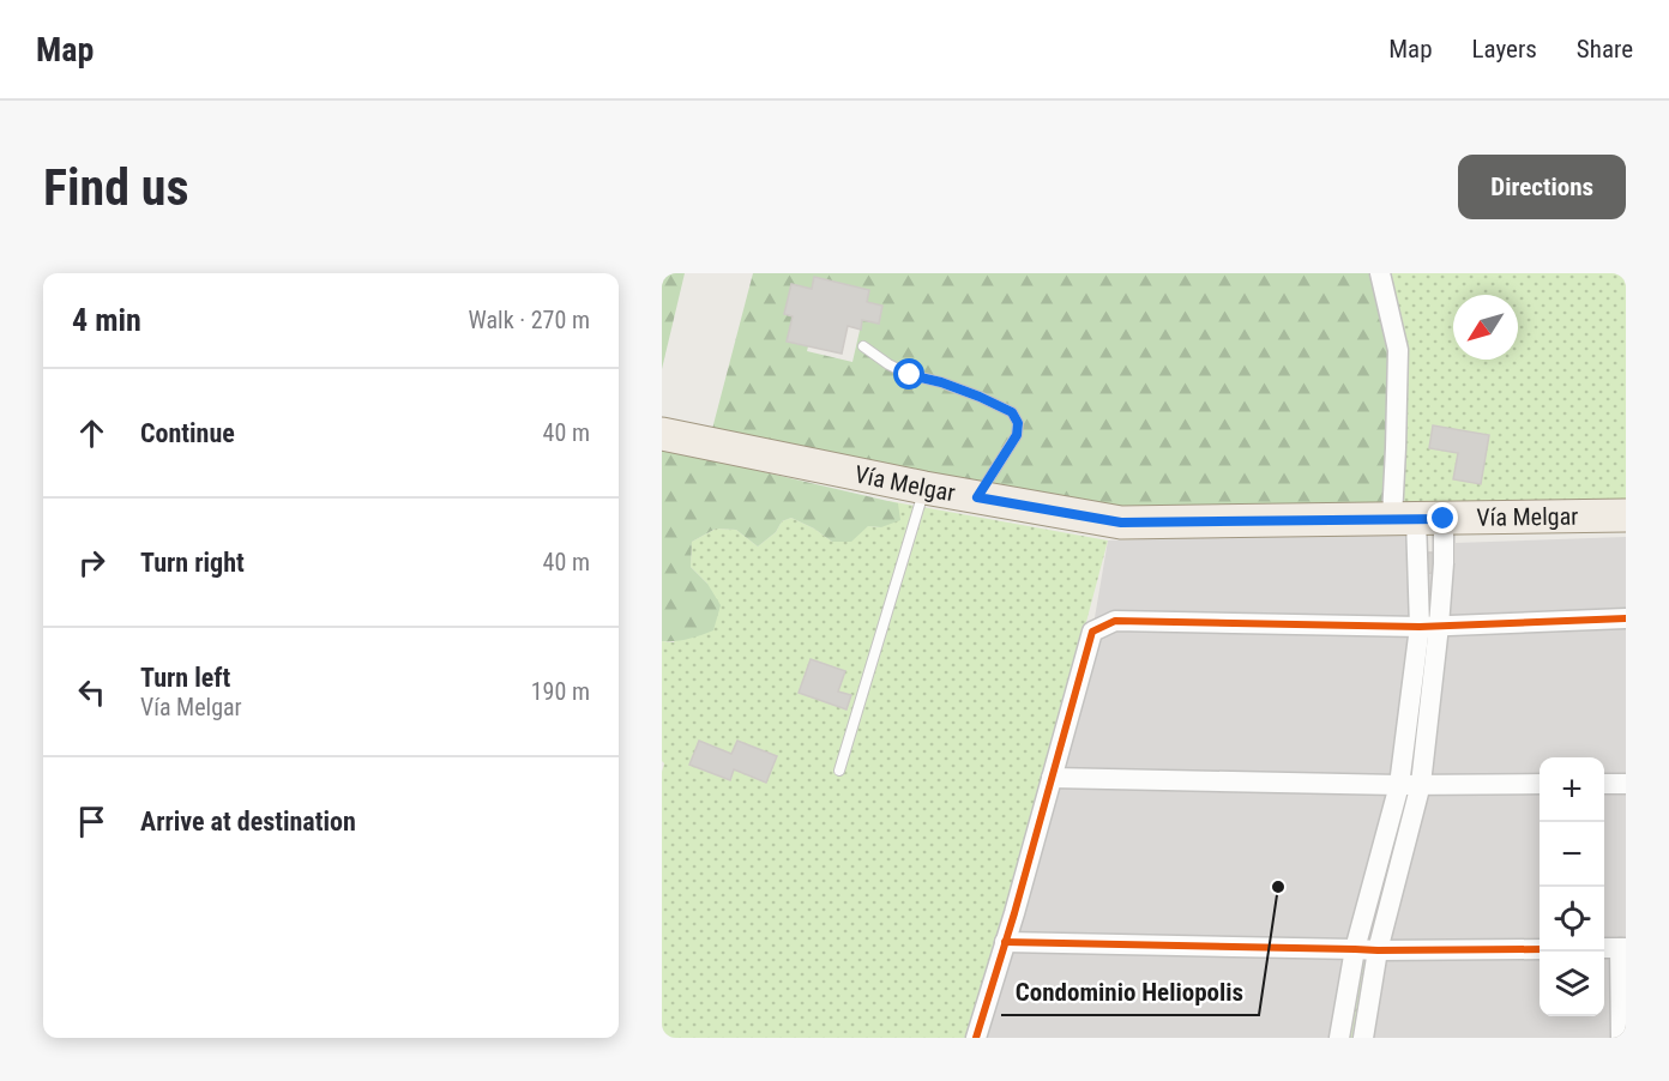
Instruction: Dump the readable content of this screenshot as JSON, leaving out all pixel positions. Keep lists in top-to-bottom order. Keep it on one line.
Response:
{"streets":{"main road":["Vía Melgar"]},"places":["Condominio Heliopolis"],"north":"bottom left","page":{"header":"Map","nav":["Map","Layers","Share"],"buttons":"Directions","title":"Find us","heading":["4 min","Walk · 270 m"],"list":[["Continue","40 m"],["Turn right","40 m"],["Turn left","Vía Melgar","190 m"],"Arrive at destination"],"map_buttons":["+","−"]}}
